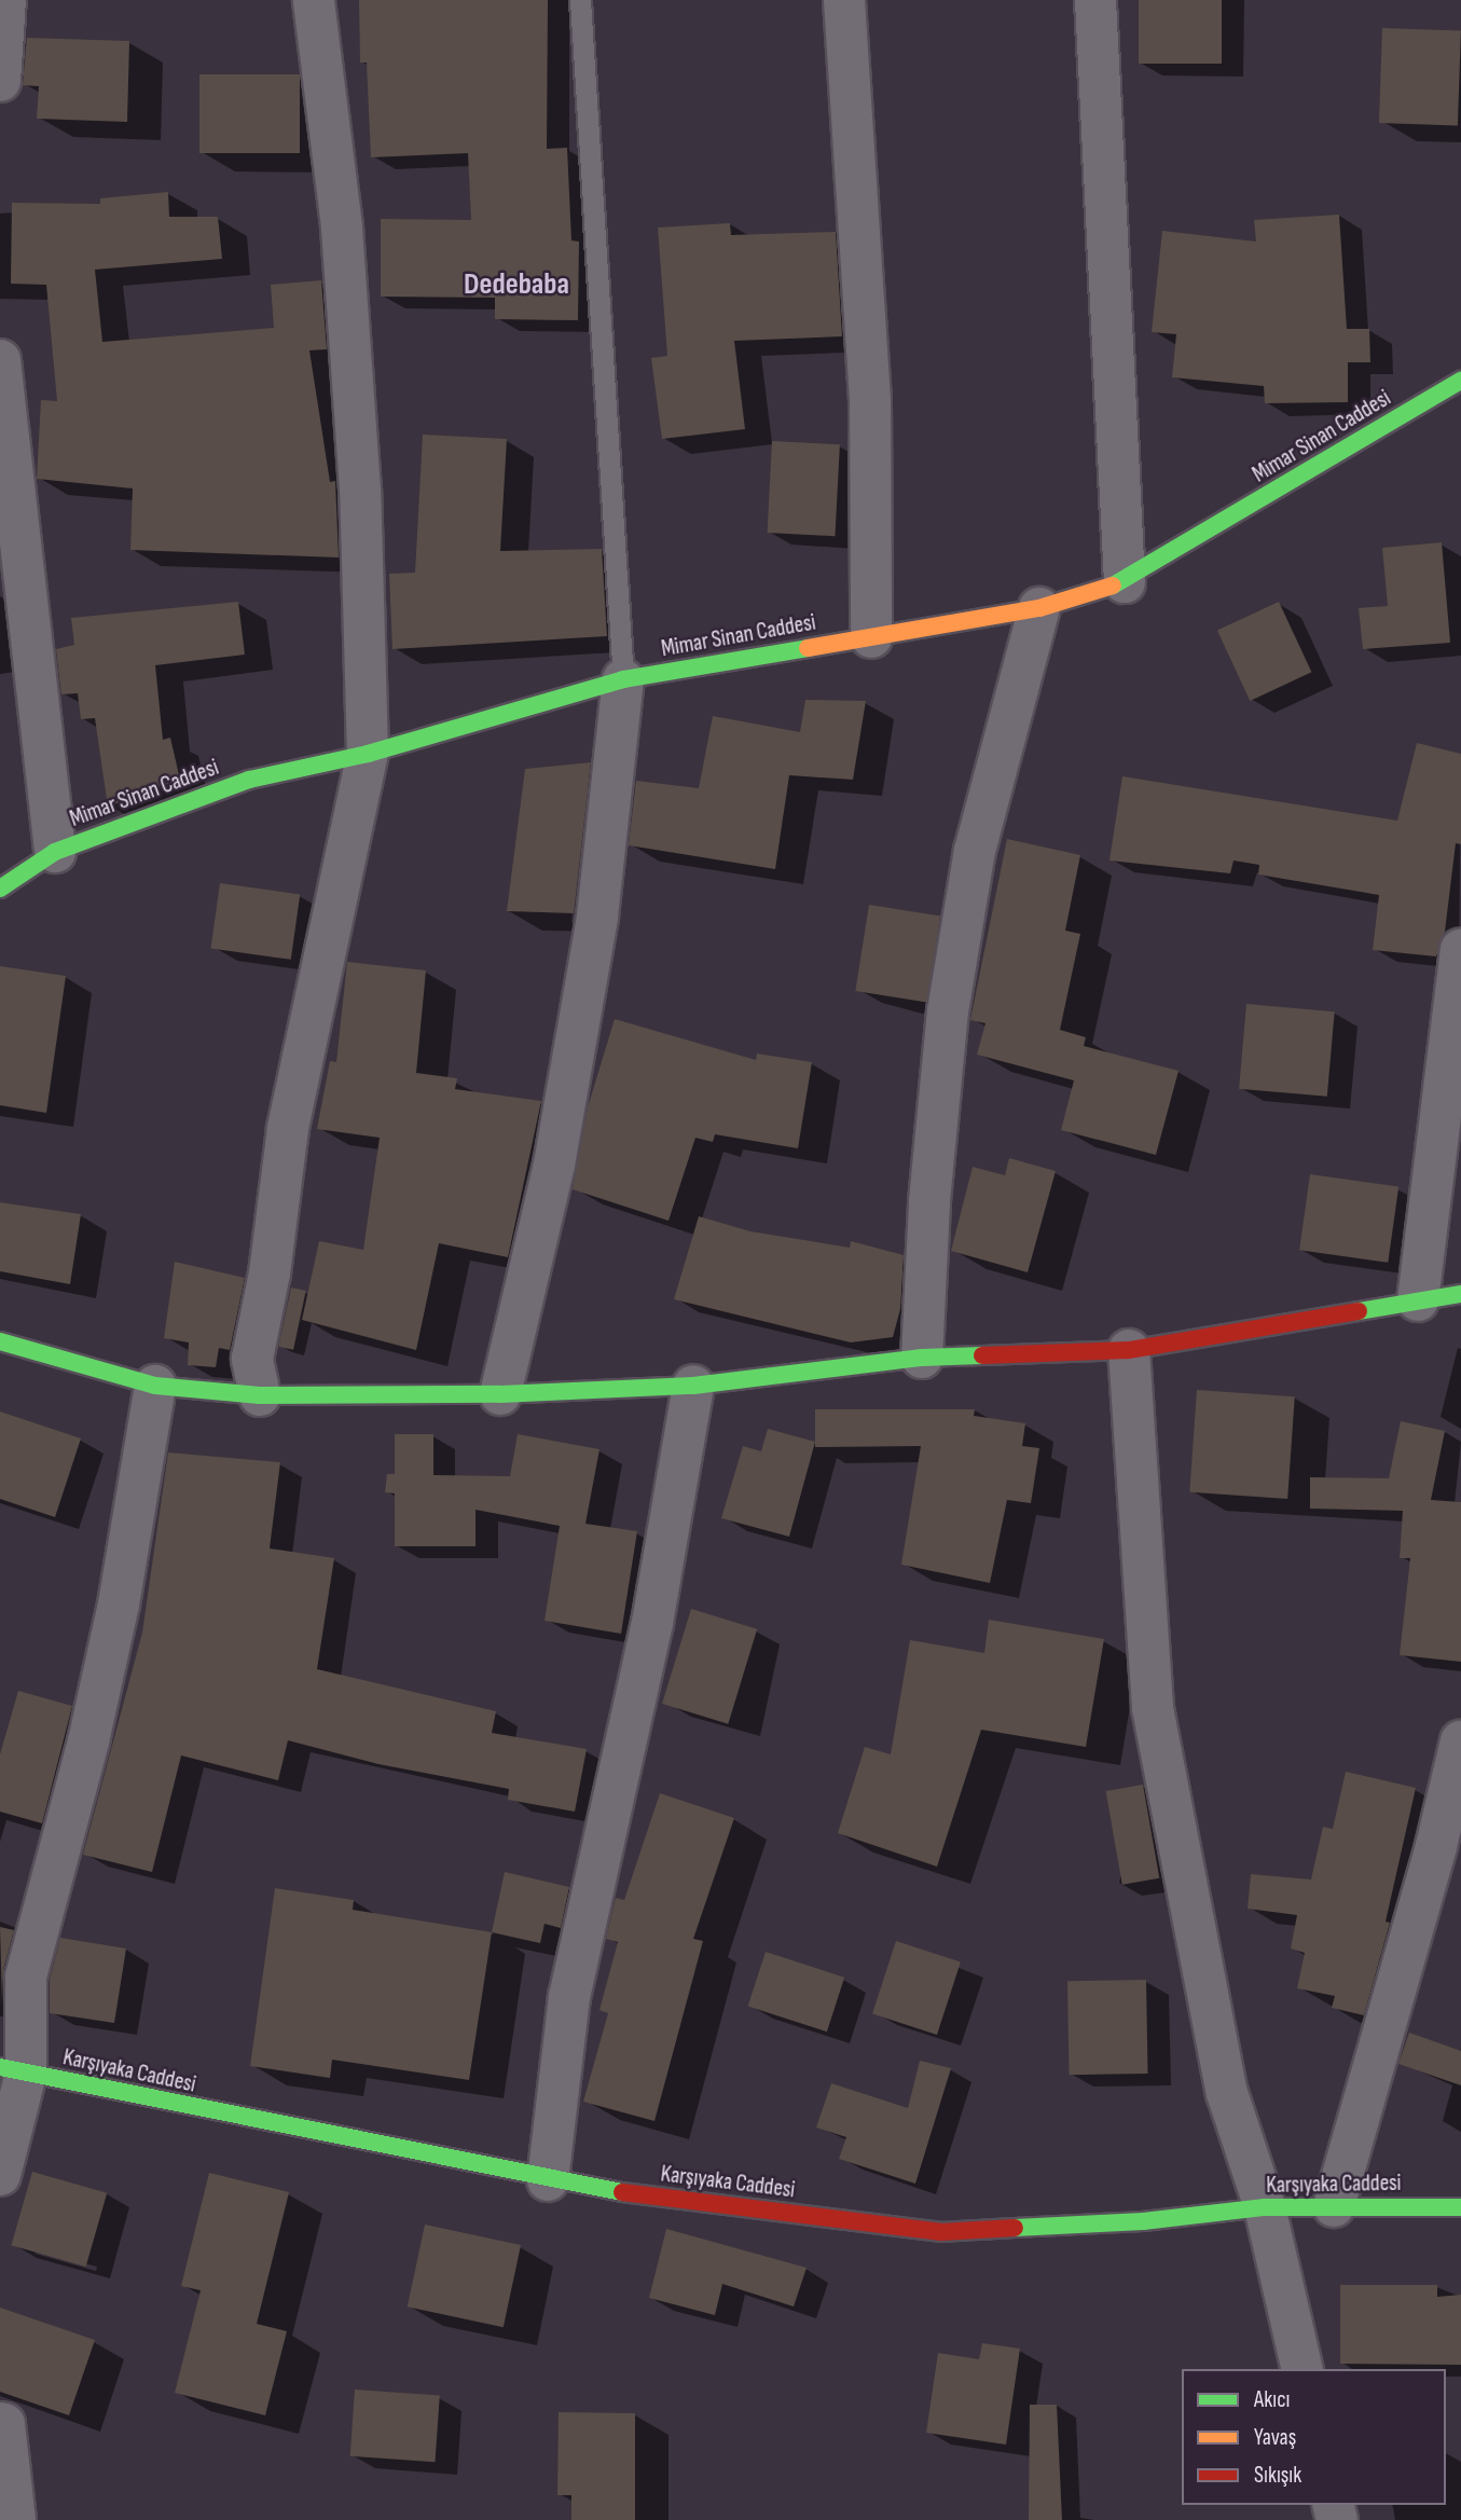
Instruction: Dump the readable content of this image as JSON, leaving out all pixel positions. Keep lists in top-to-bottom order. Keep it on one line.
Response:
{"streets":{"street":["Mimar Sinan Caddesi","Karşıyaka Caddesi"]},"districts":["Dedebaba"],"legend":["Akıcı","Yavaş","Sıkışık"]}
